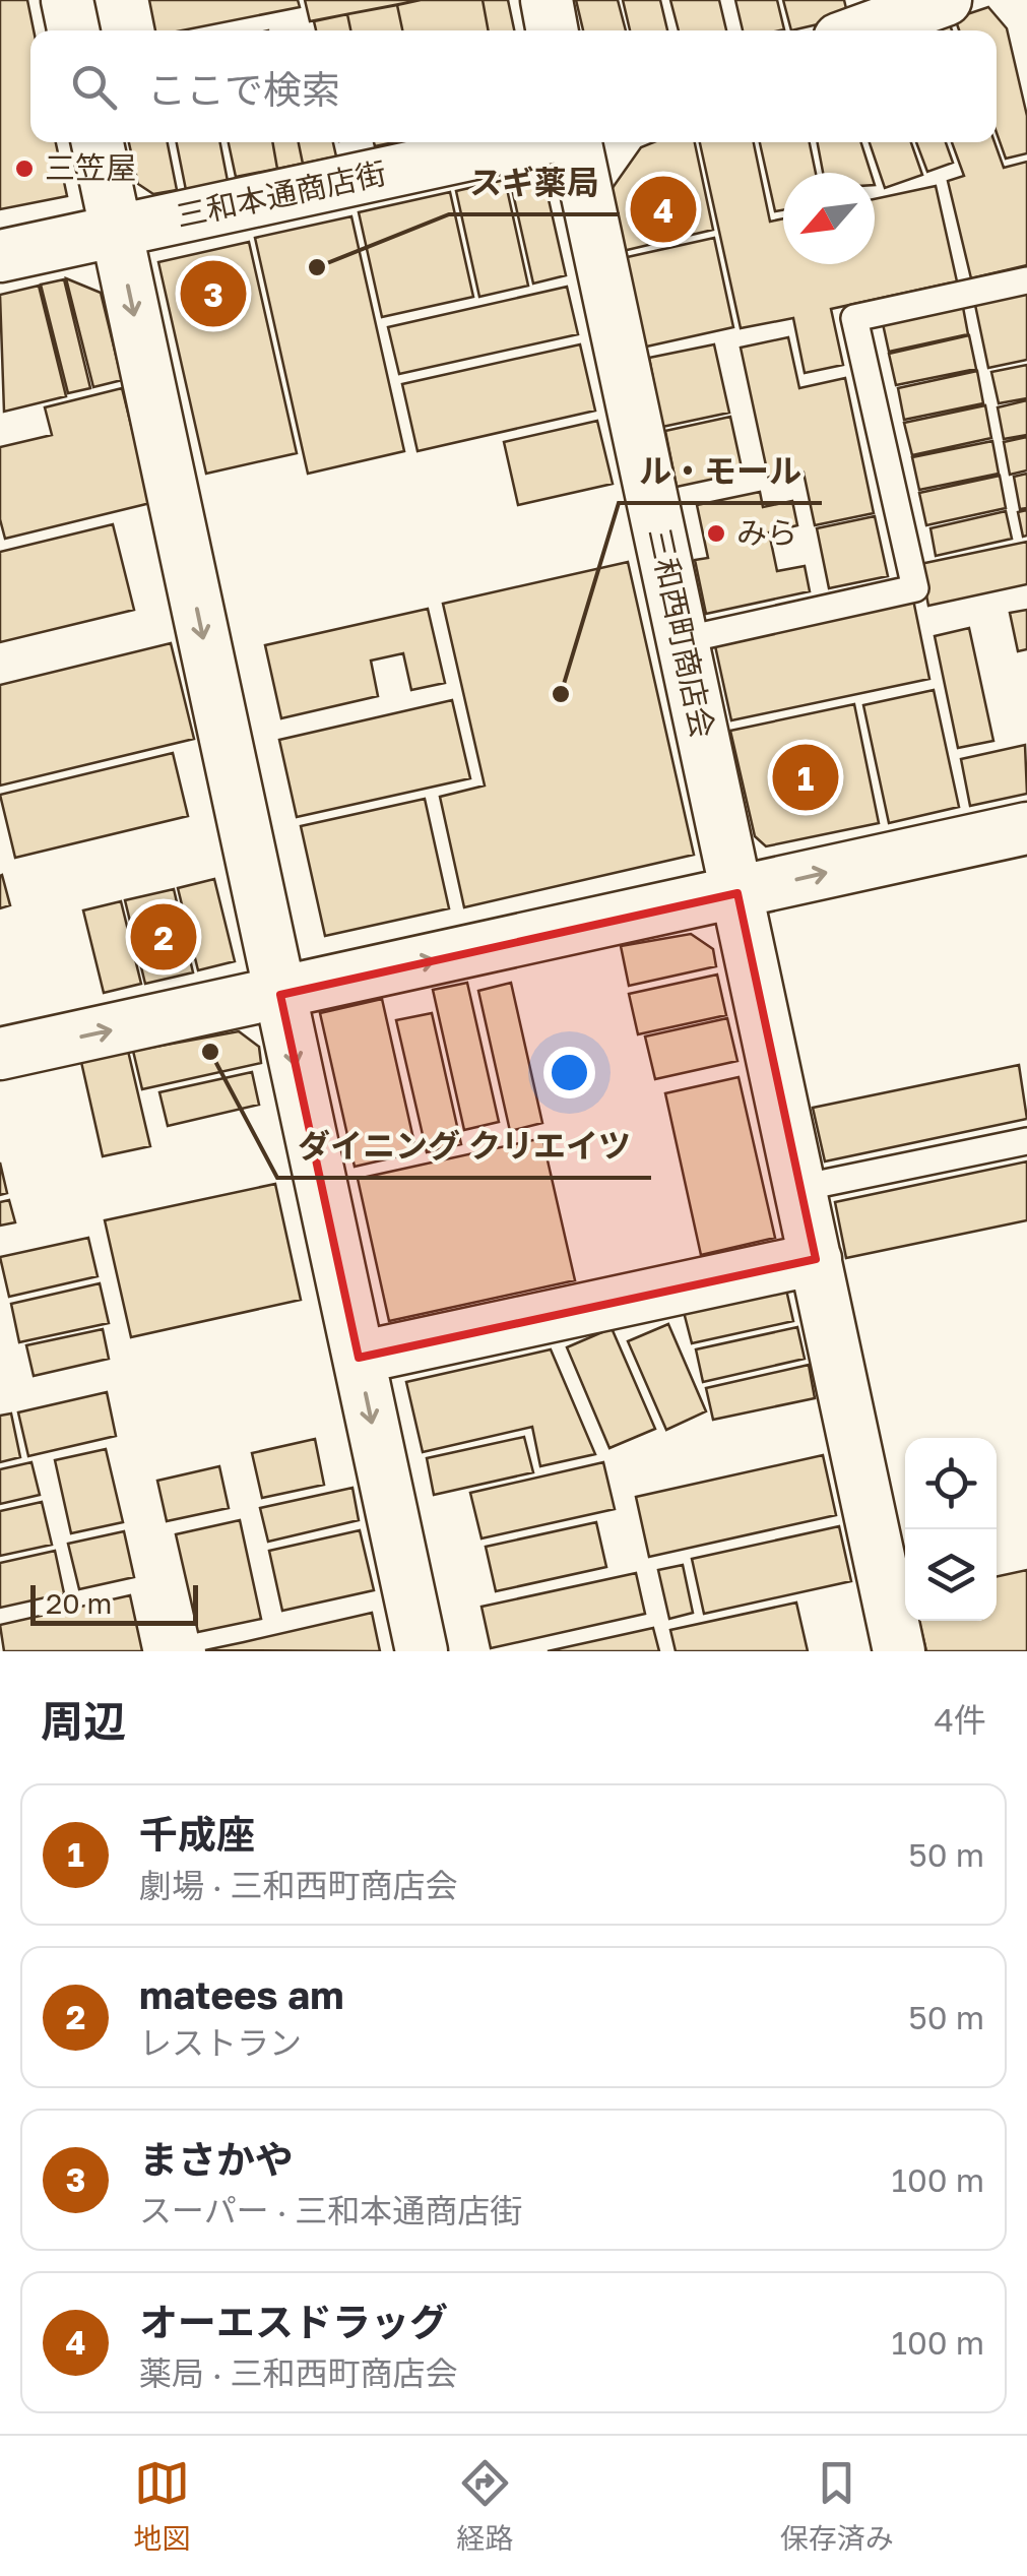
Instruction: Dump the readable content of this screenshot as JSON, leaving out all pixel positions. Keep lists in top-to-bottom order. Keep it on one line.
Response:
{"streets":{"street":["三和本通商店街","三和西町商店会"]},"places":["三笠屋","スギ薬局","みら","ル・モール","ダイニング クリエイツ"],"scale_bar":"20 m","north":"bottom left","page":{"search":"ここで検索","pins":["4","3","1","2"],"scale":"20 m","heading":["周辺","4件"],"list":[{"mark":"1","name":"千成座","note":"劇場 · 三和西町商店会","value":"50 m"},{"mark":"2","name":"matees am","note":"レストラン","value":"50 m"},{"mark":"3","name":"まさかや","note":"スーパー · 三和本通商店街","value":"100 m"},{"mark":"4","name":"オーエスドラッグ","note":"薬局 · 三和西町商店会","value":"100 m"}],"nav":["地図","経路","保存済み"]}}
